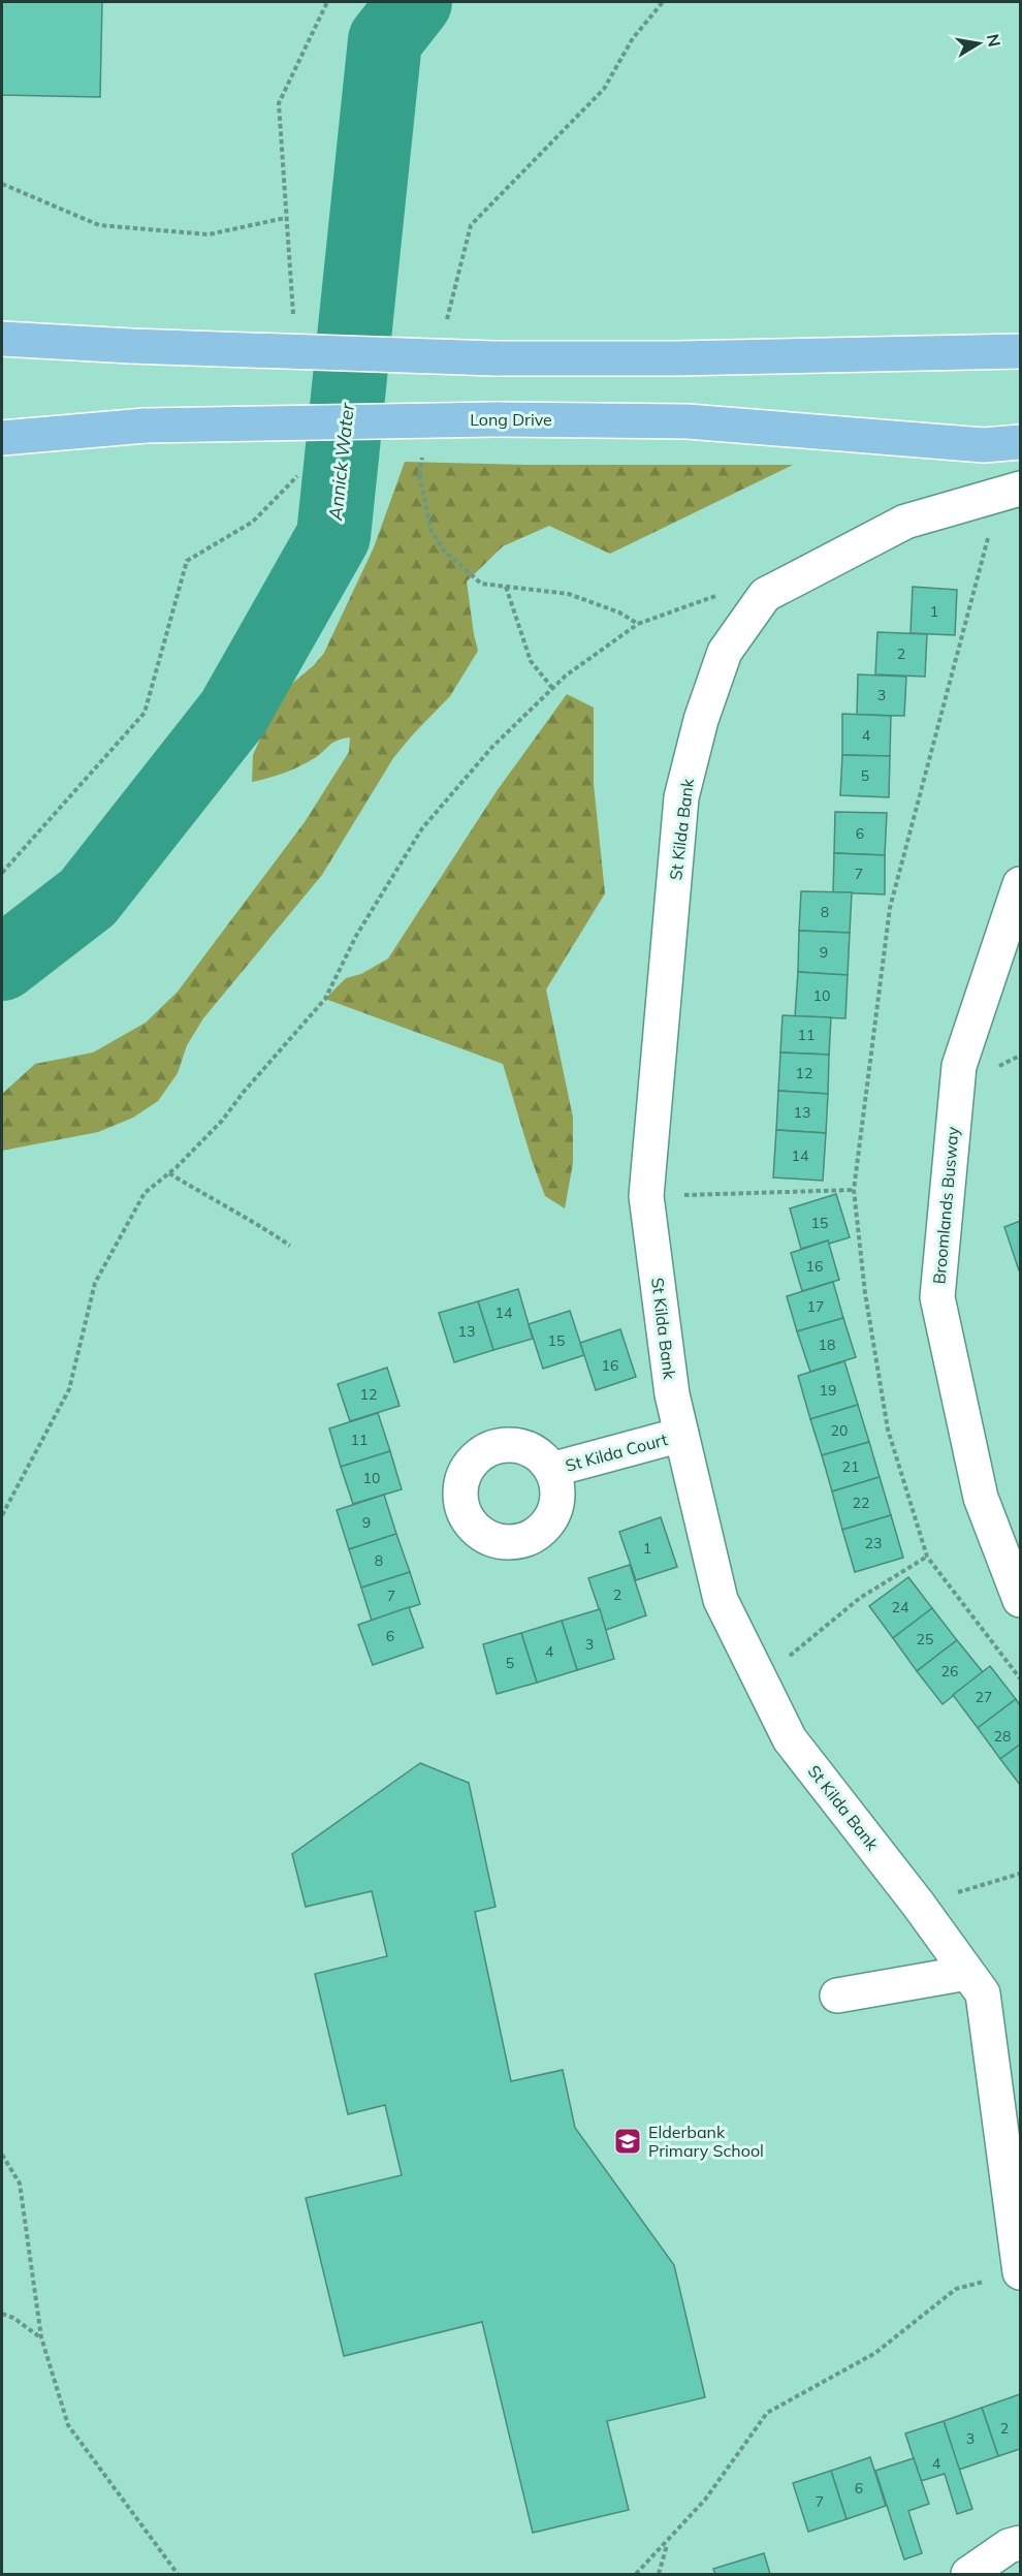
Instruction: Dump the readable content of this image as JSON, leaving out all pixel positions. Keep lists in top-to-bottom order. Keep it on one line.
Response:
{"streets":{"main road":["Long Drive"],"street":["St Kilda Bank","Broomlands Busway","St Kilda Court"]},"crossings":[["St Kilda Bank","St Kilda Court"]],"water":["Annick Water"],"places":{"school or university":["Elderbank Primary School"]},"house_numbers":["1","2","3","4","5","6","7","8","9","10","11","12","13","14","15","16","17","14","13","15","18","16","19","12","20","11","21","10","22","9","23","1","8","2","7","24","6","25","3","4","5","26","27","28","2","3","4","6","7"],"north":"right"}
